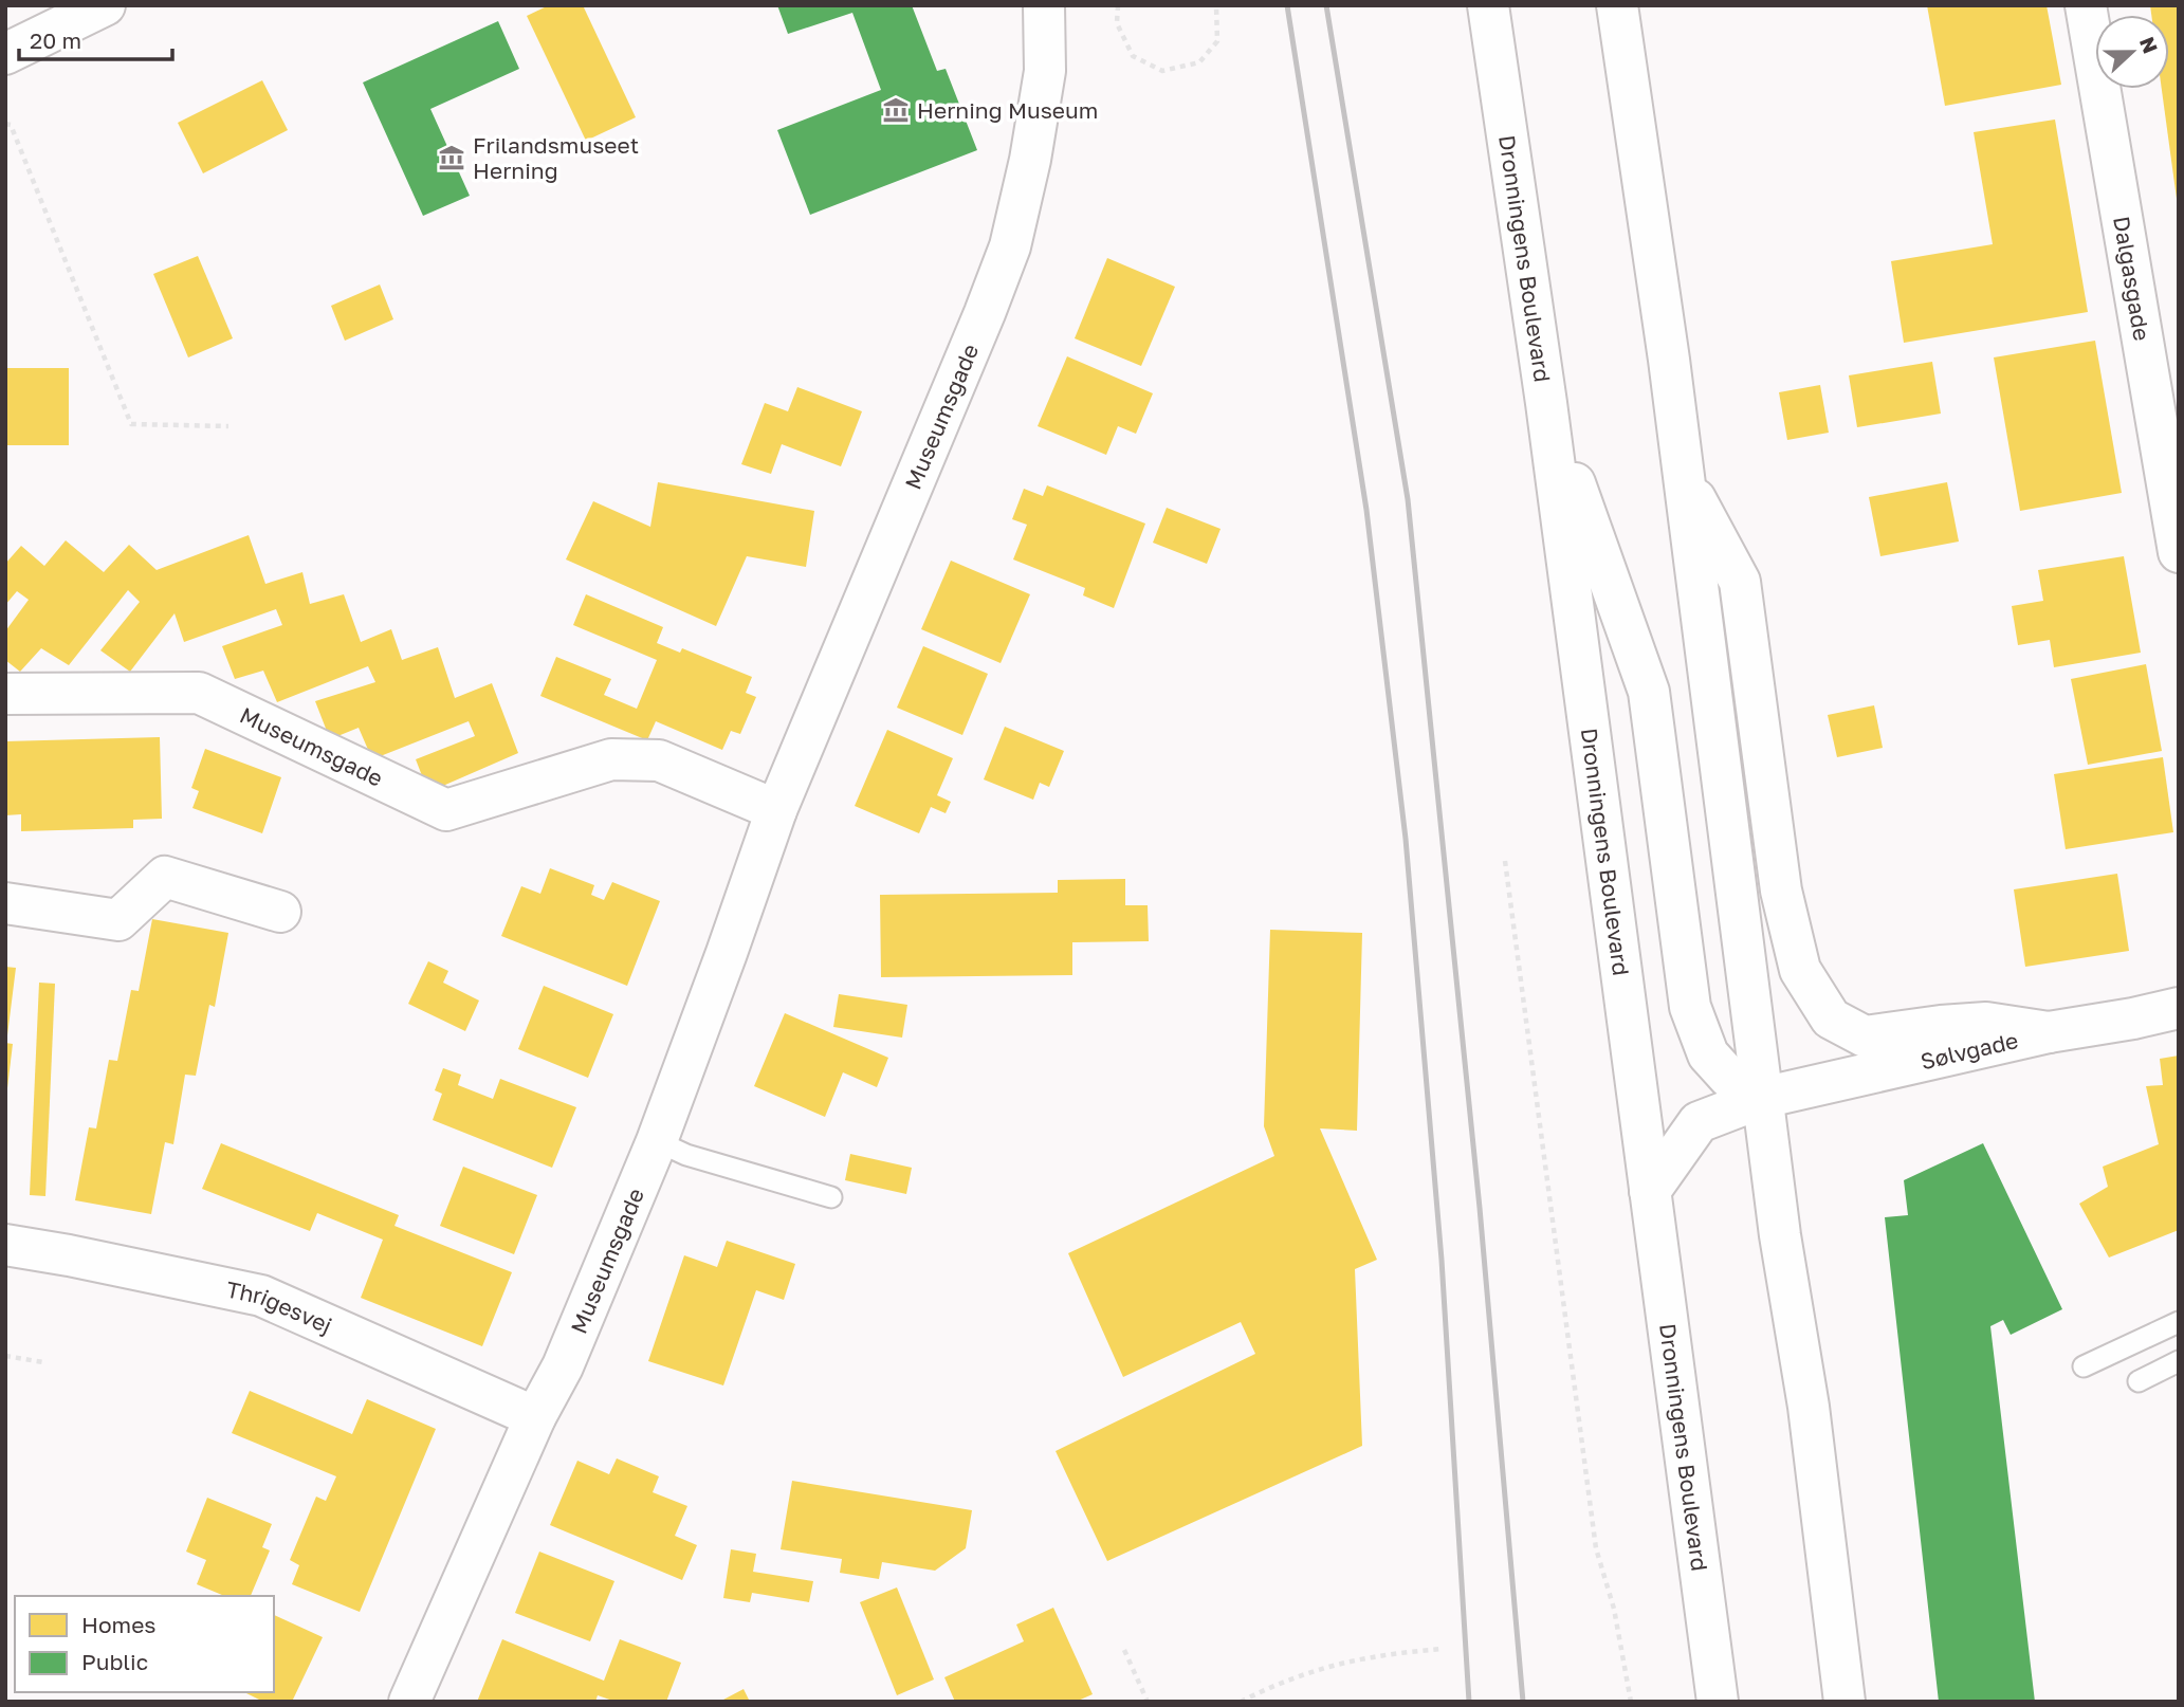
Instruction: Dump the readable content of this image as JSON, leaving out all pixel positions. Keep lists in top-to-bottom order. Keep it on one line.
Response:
{"streets":{"main road":["Dronningens Boulevard","Dalgasgade","Museumsgade","Sølvgade","Thrigesvej"]},"crossings":[["Dronningens Boulevard","Sølvgade"],["Museumsgade","Thrigesvej"]],"places":{"museum":["Herning Museum","Frilandsmuseet Herning"]},"legend":["Homes","Public"],"scale_bar":"20 m","north":"right"}
